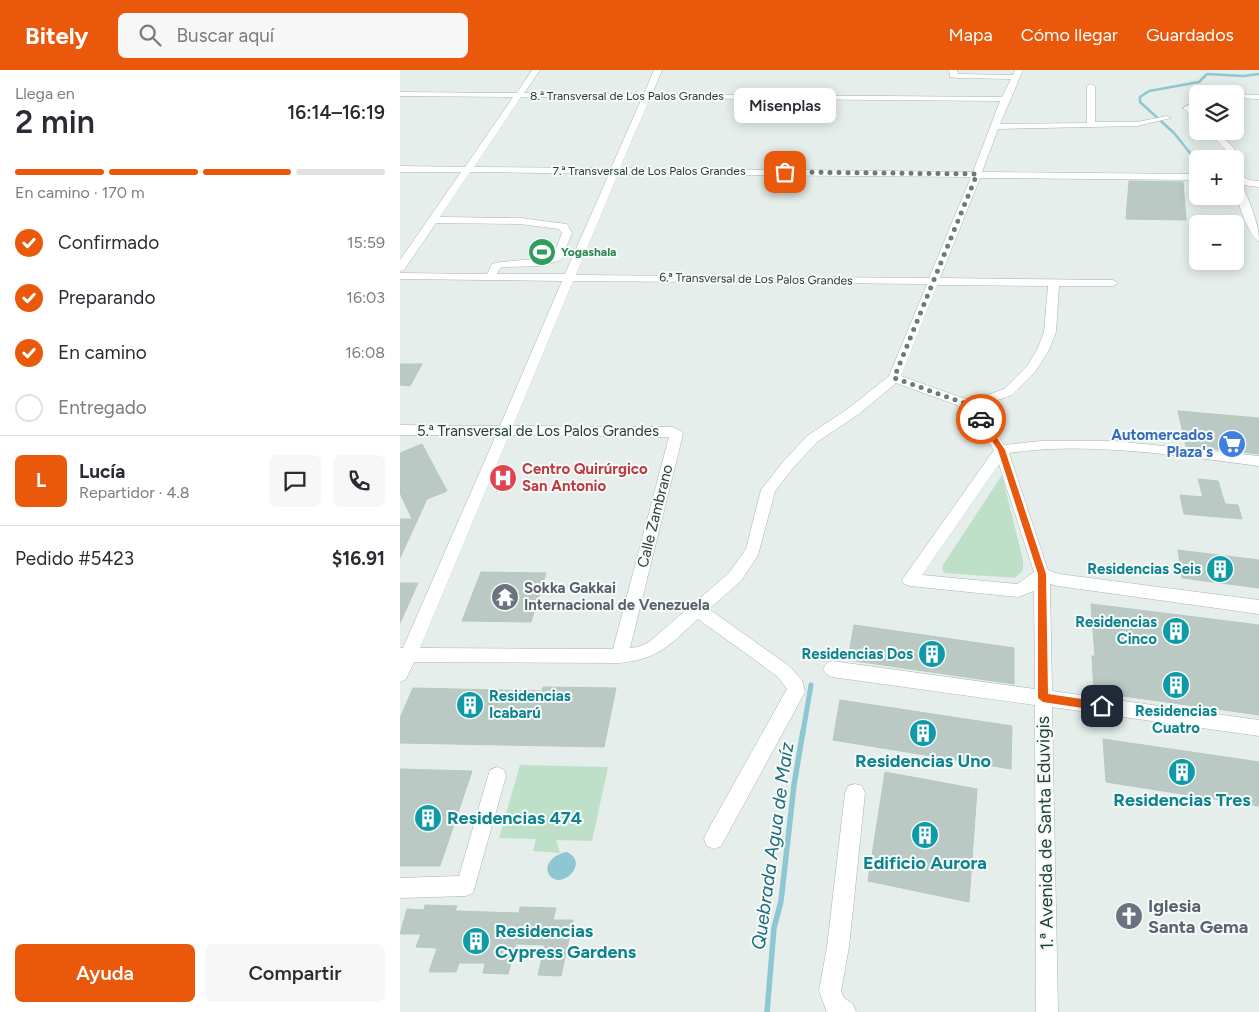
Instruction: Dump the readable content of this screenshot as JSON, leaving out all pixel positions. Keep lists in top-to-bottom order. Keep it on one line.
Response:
{"streets":{"street":["8.ª Transversal de Los Palos Grandes","7.ª Transversal de Los Palos Grandes","6.ª Transversal de Los Palos Grandes","5.ª Transversal de Los Palos Grandes","Calle Zambrano","1.ª Avenida de Santa Eduvigis"]},"crossings":[["5.ª Transversal de Los Palos Grandes","Calle Zambrano"]],"water":["Quebrada Agua de Maíz"],"places":{"other":["Misenplas"],"sports":["Yogashala"],"supermarket":["Automercados Plaza's"],"hospital":["Centro Quirúrgico San Antonio"],"building":["Residencias Seis","Residencias Cinco","Residencias Dos","Residencias Cuatro","Residencias Icabarú","Residencias Uno","Residencias Tres","Residencias 474","Edificio Aurora","Residencias Cypress Gardens"],"temple":["Sokka Gakkai Internacional de Venezuela"],"church":["Iglesia Santa Gema"]},"page":{"header":"Bitely","search":"Buscar aquí","nav":["Mapa","Cómo llegar","Guardados"],"heading":["2 min","Llega en","16:14–16:19"],"panel":["Lucía","Repartidor · 4.8","Pedido #5423","$16.91"],"map_buttons":["+","−"],"bubble":"Misenplas","bar":"En camino · 170 m","list":[["Confirmado","15:59"],["Preparando","16:03"],["En camino","16:08"],"Entregado"],"round":"L","buttons":["Ayuda","Compartir"]}}
